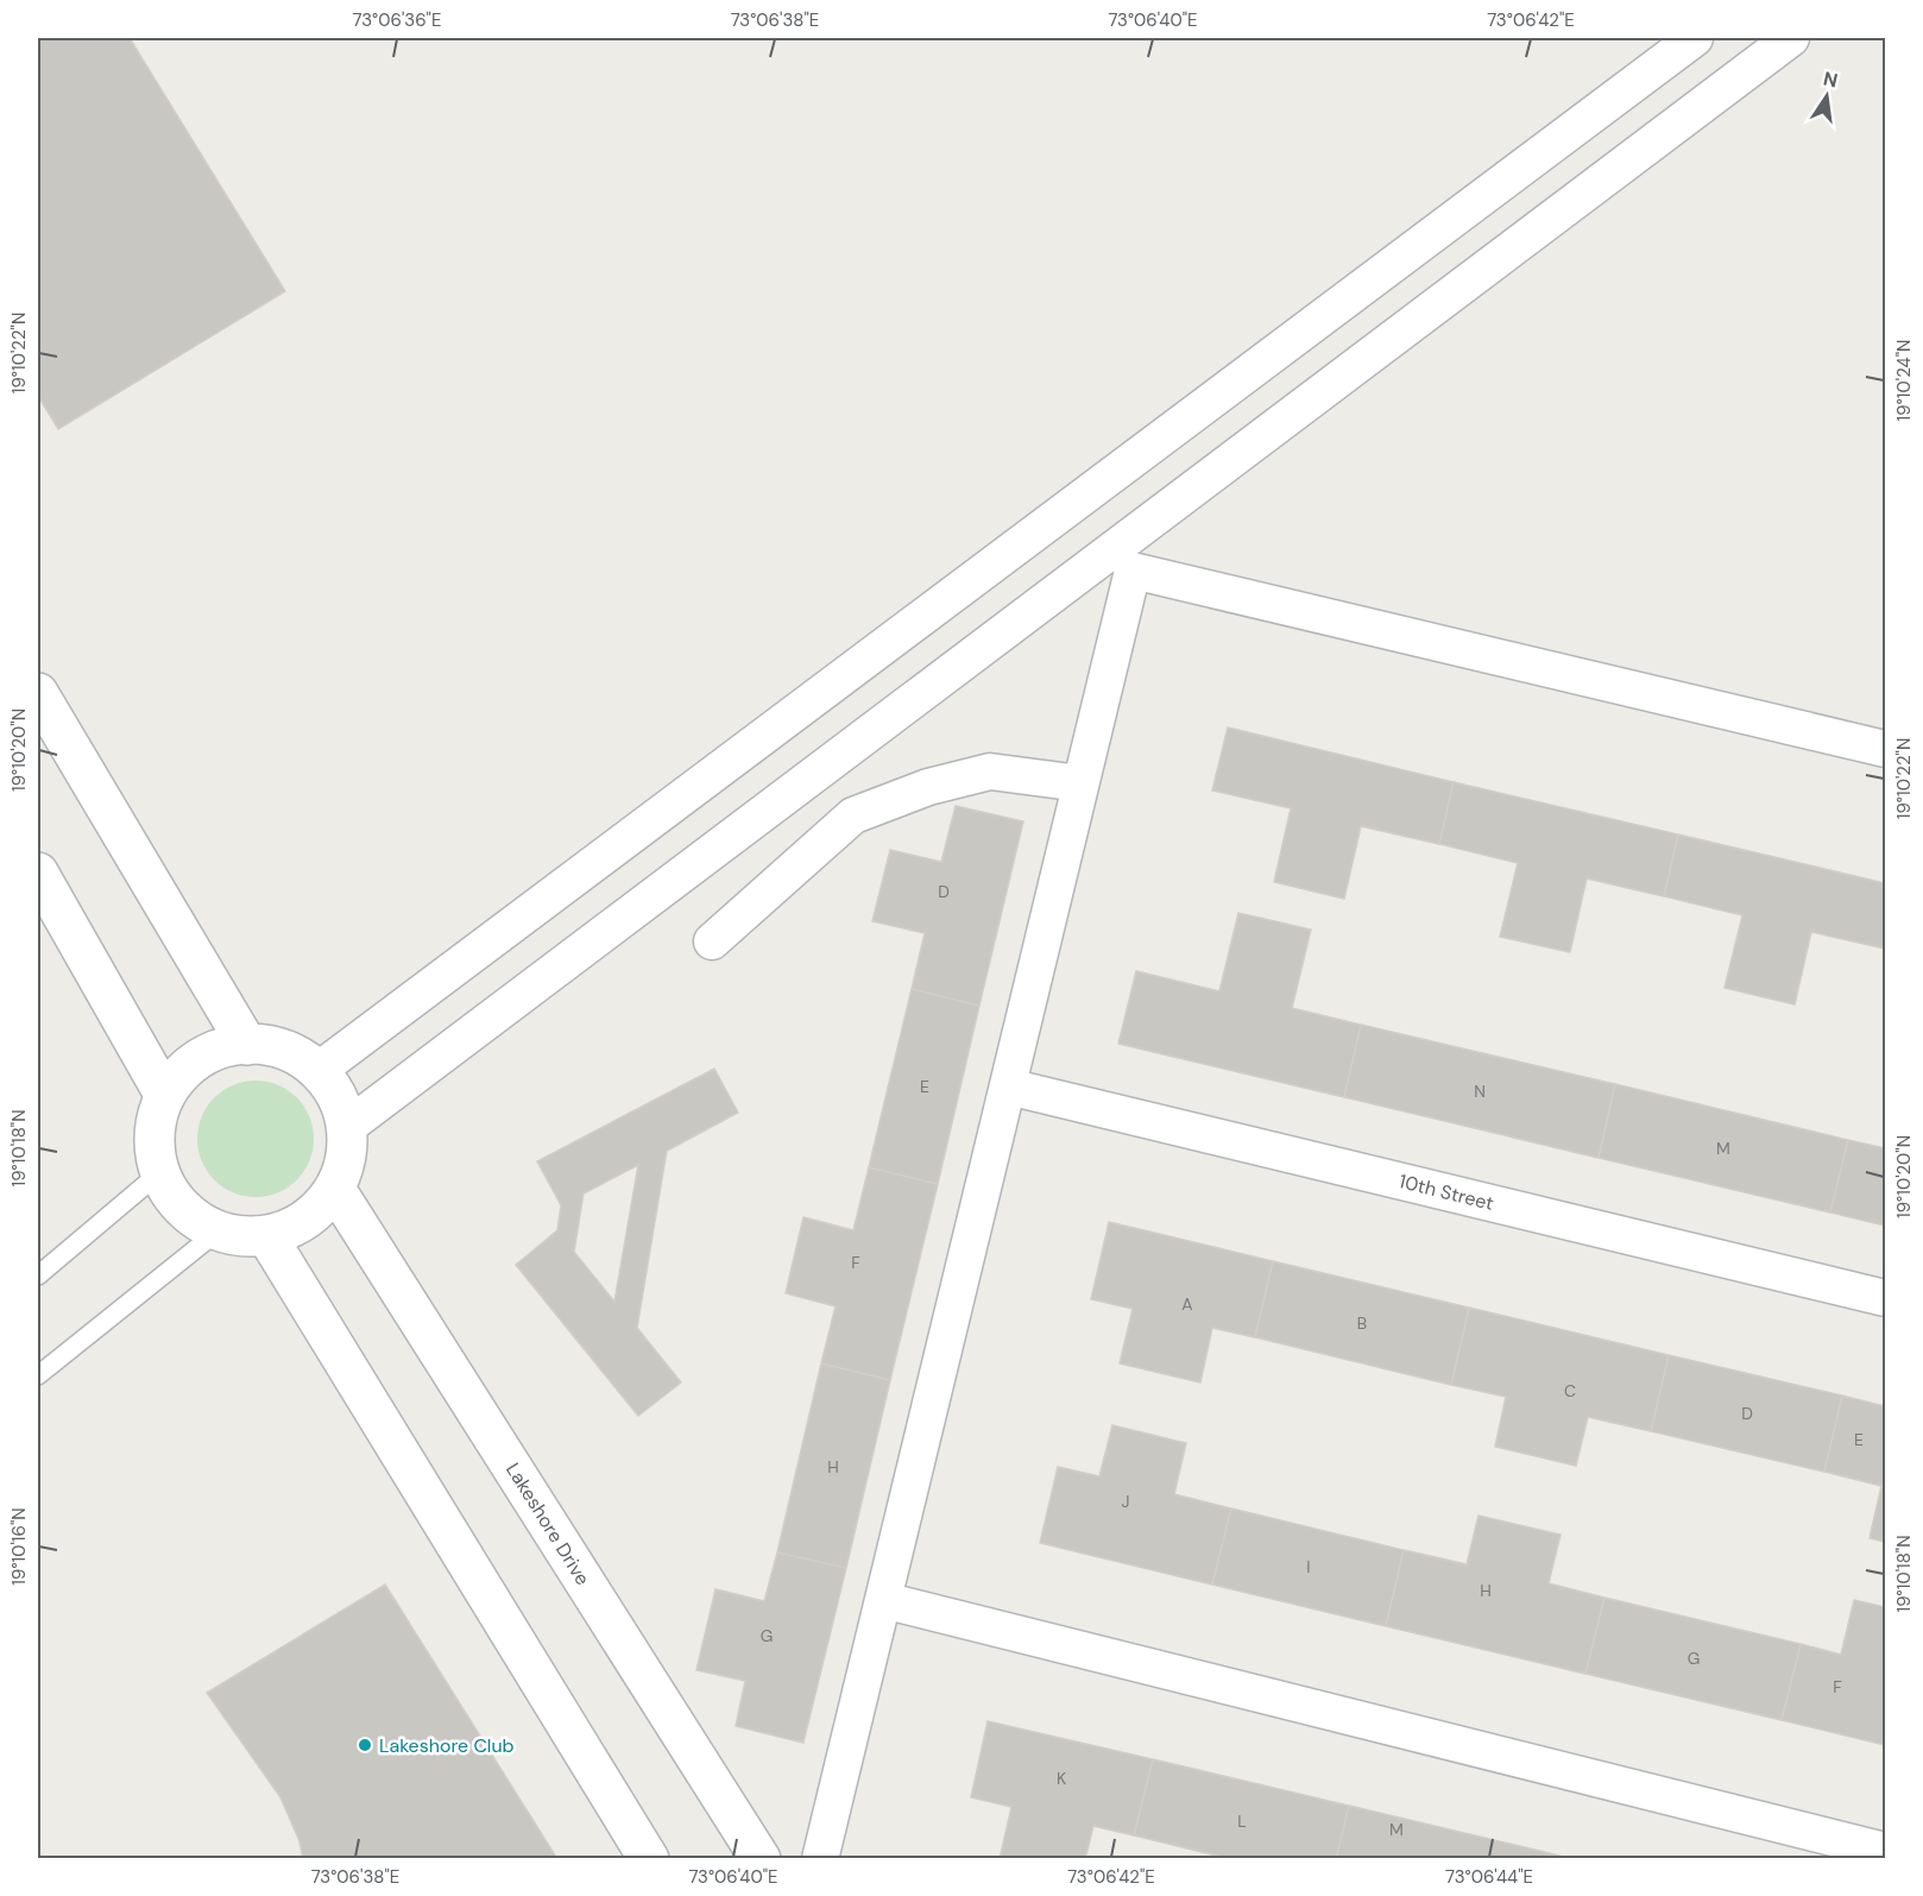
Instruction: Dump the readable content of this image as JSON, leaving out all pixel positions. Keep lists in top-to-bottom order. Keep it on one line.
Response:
{"streets":{"street":["10th Street","Lakeshore Drive"]},"places":["Lakeshore Club"],"house_numbers":["D","E","N","M","F","A","B","C","D","E","H","J","I","H","G","G","F","K","L","M"],"north":"top","coordinates":["73°06'36\"E","73°06'38\"E","73°06'40\"E","73°06'42\"E","19°10'22\"N","19°10'24\"N","19°10'20\"N","19°10'18\"N","19°10'16\"N","73°06'44\"E"]}
